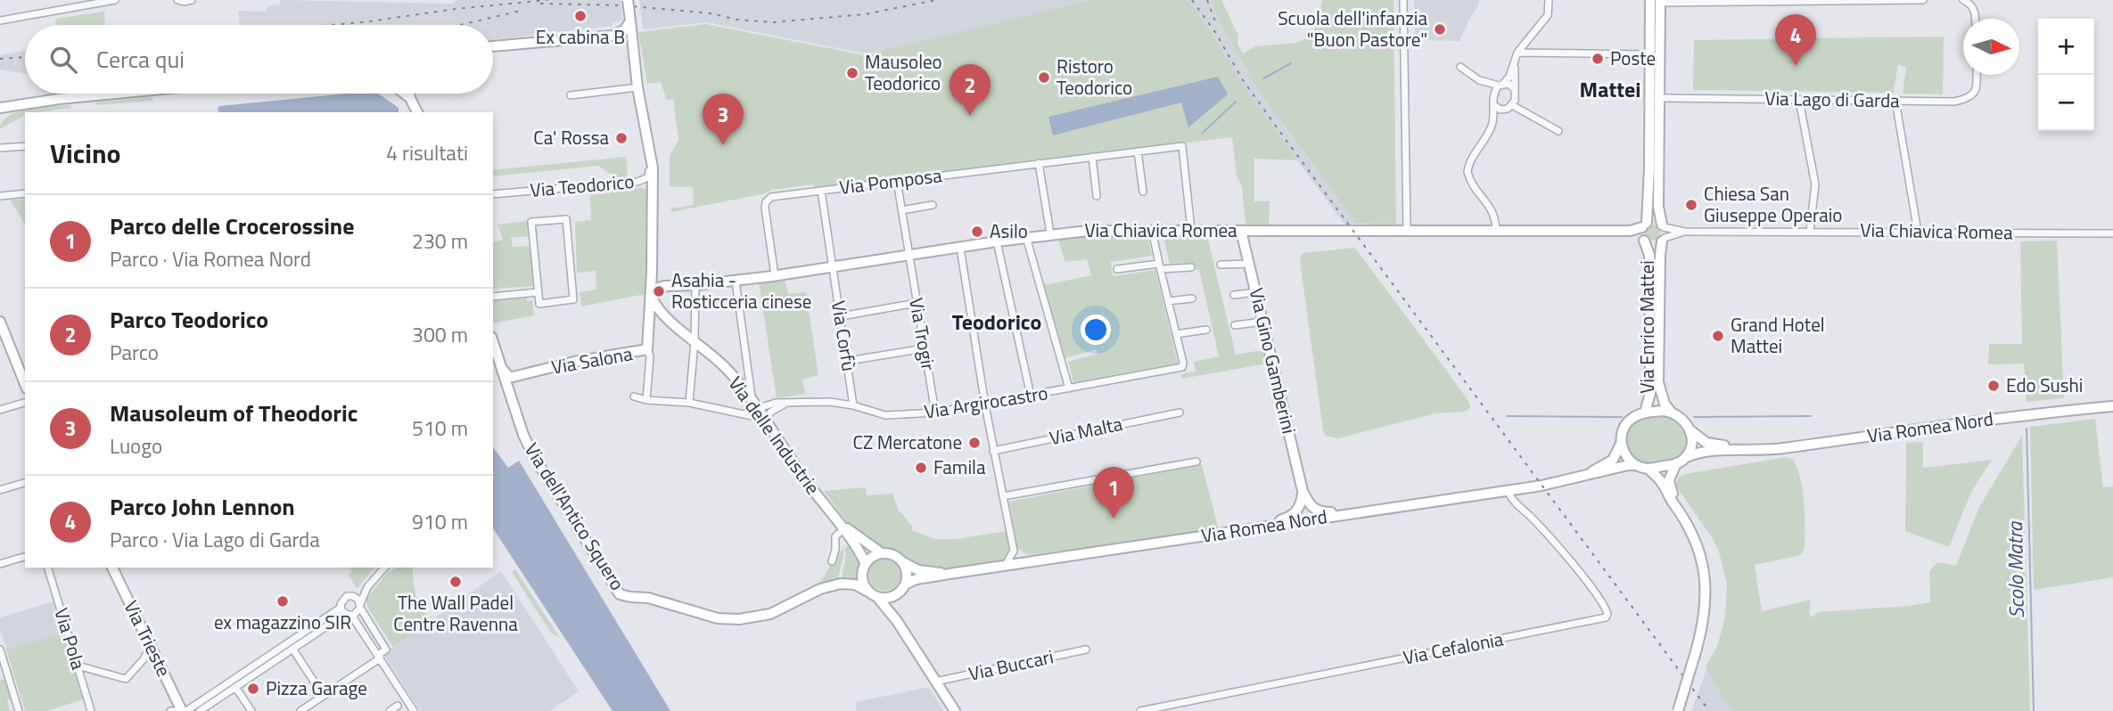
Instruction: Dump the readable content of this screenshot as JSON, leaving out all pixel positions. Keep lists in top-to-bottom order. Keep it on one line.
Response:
{"streets":{"street":["Via Lago di Garda","Via Pomposa","Via Teodorico","Via Chiavica Romea","Via Enrico Mattei","Via Trogir","Via Corfù","Via Salona","Via Gino Gamberini","Via Argirocastro","Via Romea Nord","Via Malta","Via delle Industrie","Via dell'Antico Squero","Via Pola","Via Trieste","Via Cefalonia","Via Buccari"]},"crossings":[["Via Pomposa","Via Chiavica Romea"],["Via Pomposa","Via Trogir"],["Via Pomposa","Via Corfù"],["Via Chiavica Romea","Via Enrico Mattei"],["Via Chiavica Romea","Via Trogir"],["Via Chiavica Romea","Via Corfù"],["Via Chiavica Romea","Via Gino Gamberini"],["Via Enrico Mattei","Via Romea Nord"],["Via Trogir","Via Argirocastro"],["Via Corfù","Via Argirocastro"],["Via Salona","Via delle Industrie"],["Via Salona","Via dell'Antico Squero"],["Via Gino Gamberini","Via Romea Nord"],["Via Argirocastro","Via delle Industrie"],["Via Romea Nord","Via delle Industrie"],["Via Romea Nord","Via dell'Antico Squero"],["Via Romea Nord","Via Cefalonia"],["Via delle Industrie","Via dell'Antico Squero"]],"districts":["Mattei","Teodorico"],"water":["Scolo Matra"],"places":["Ex cabina B","Scuola dell'infanzia \"Buon Pastore\"","Poste","Mausoleo Teodorico","Ristoro Teodorico","Ca' Rossa","Chiesa San Giuseppe Operaio","Asilo","Asahia - Rosticceria cinese","Grand Hotel Mattei","Edo Sushi","CZ Mercatone","Famila","The Wall Padel Centre Ravenna","ex magazzino SIR","Pizza Garage"],"north":"right","page":{"pins":["4","2","3","1"],"map_buttons":["+","−"],"search":"Cerca qui","heading":["Vicino","4 risultati"],"list":[{"mark":"1","name":"Parco delle Crocerossine","note":"Parco · Via Romea Nord","value":"230 m"},{"mark":"2","name":"Parco Teodorico","note":"Parco","value":"300 m"},{"mark":"3","name":"Mausoleum of Theodoric","note":"Luogo","value":"510 m"},{"mark":"4","name":"Parco John Lennon","note":"Parco · Via Lago di Garda","value":"910 m"}]}}
